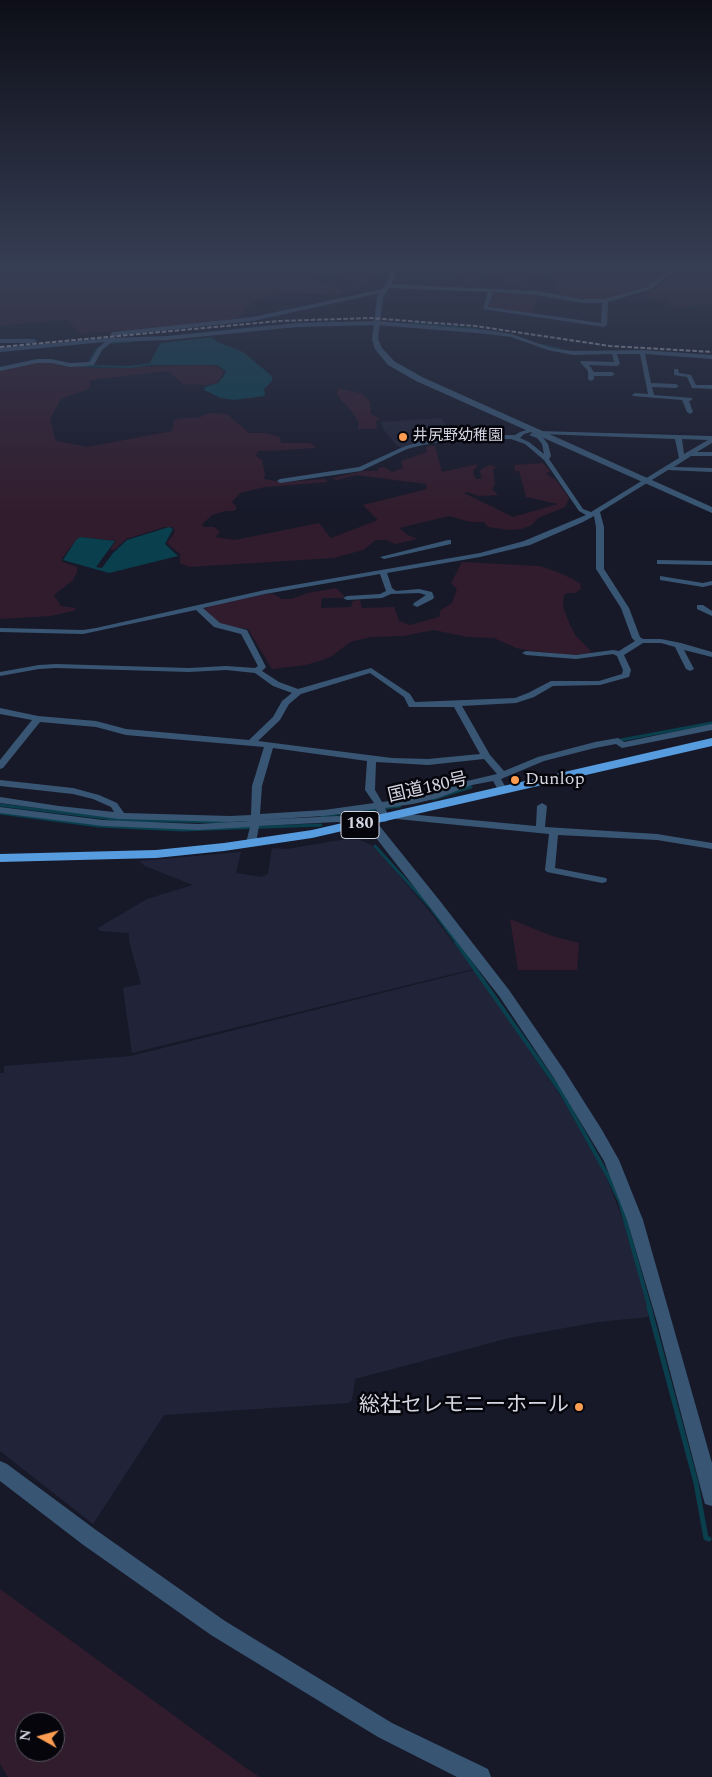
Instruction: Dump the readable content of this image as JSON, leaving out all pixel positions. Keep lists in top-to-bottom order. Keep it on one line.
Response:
{"streets":{"highway":["国道180号","180"]},"places":["井尻野幼稚園","Dunlop","総社セレモニーホール"],"north":"left"}
